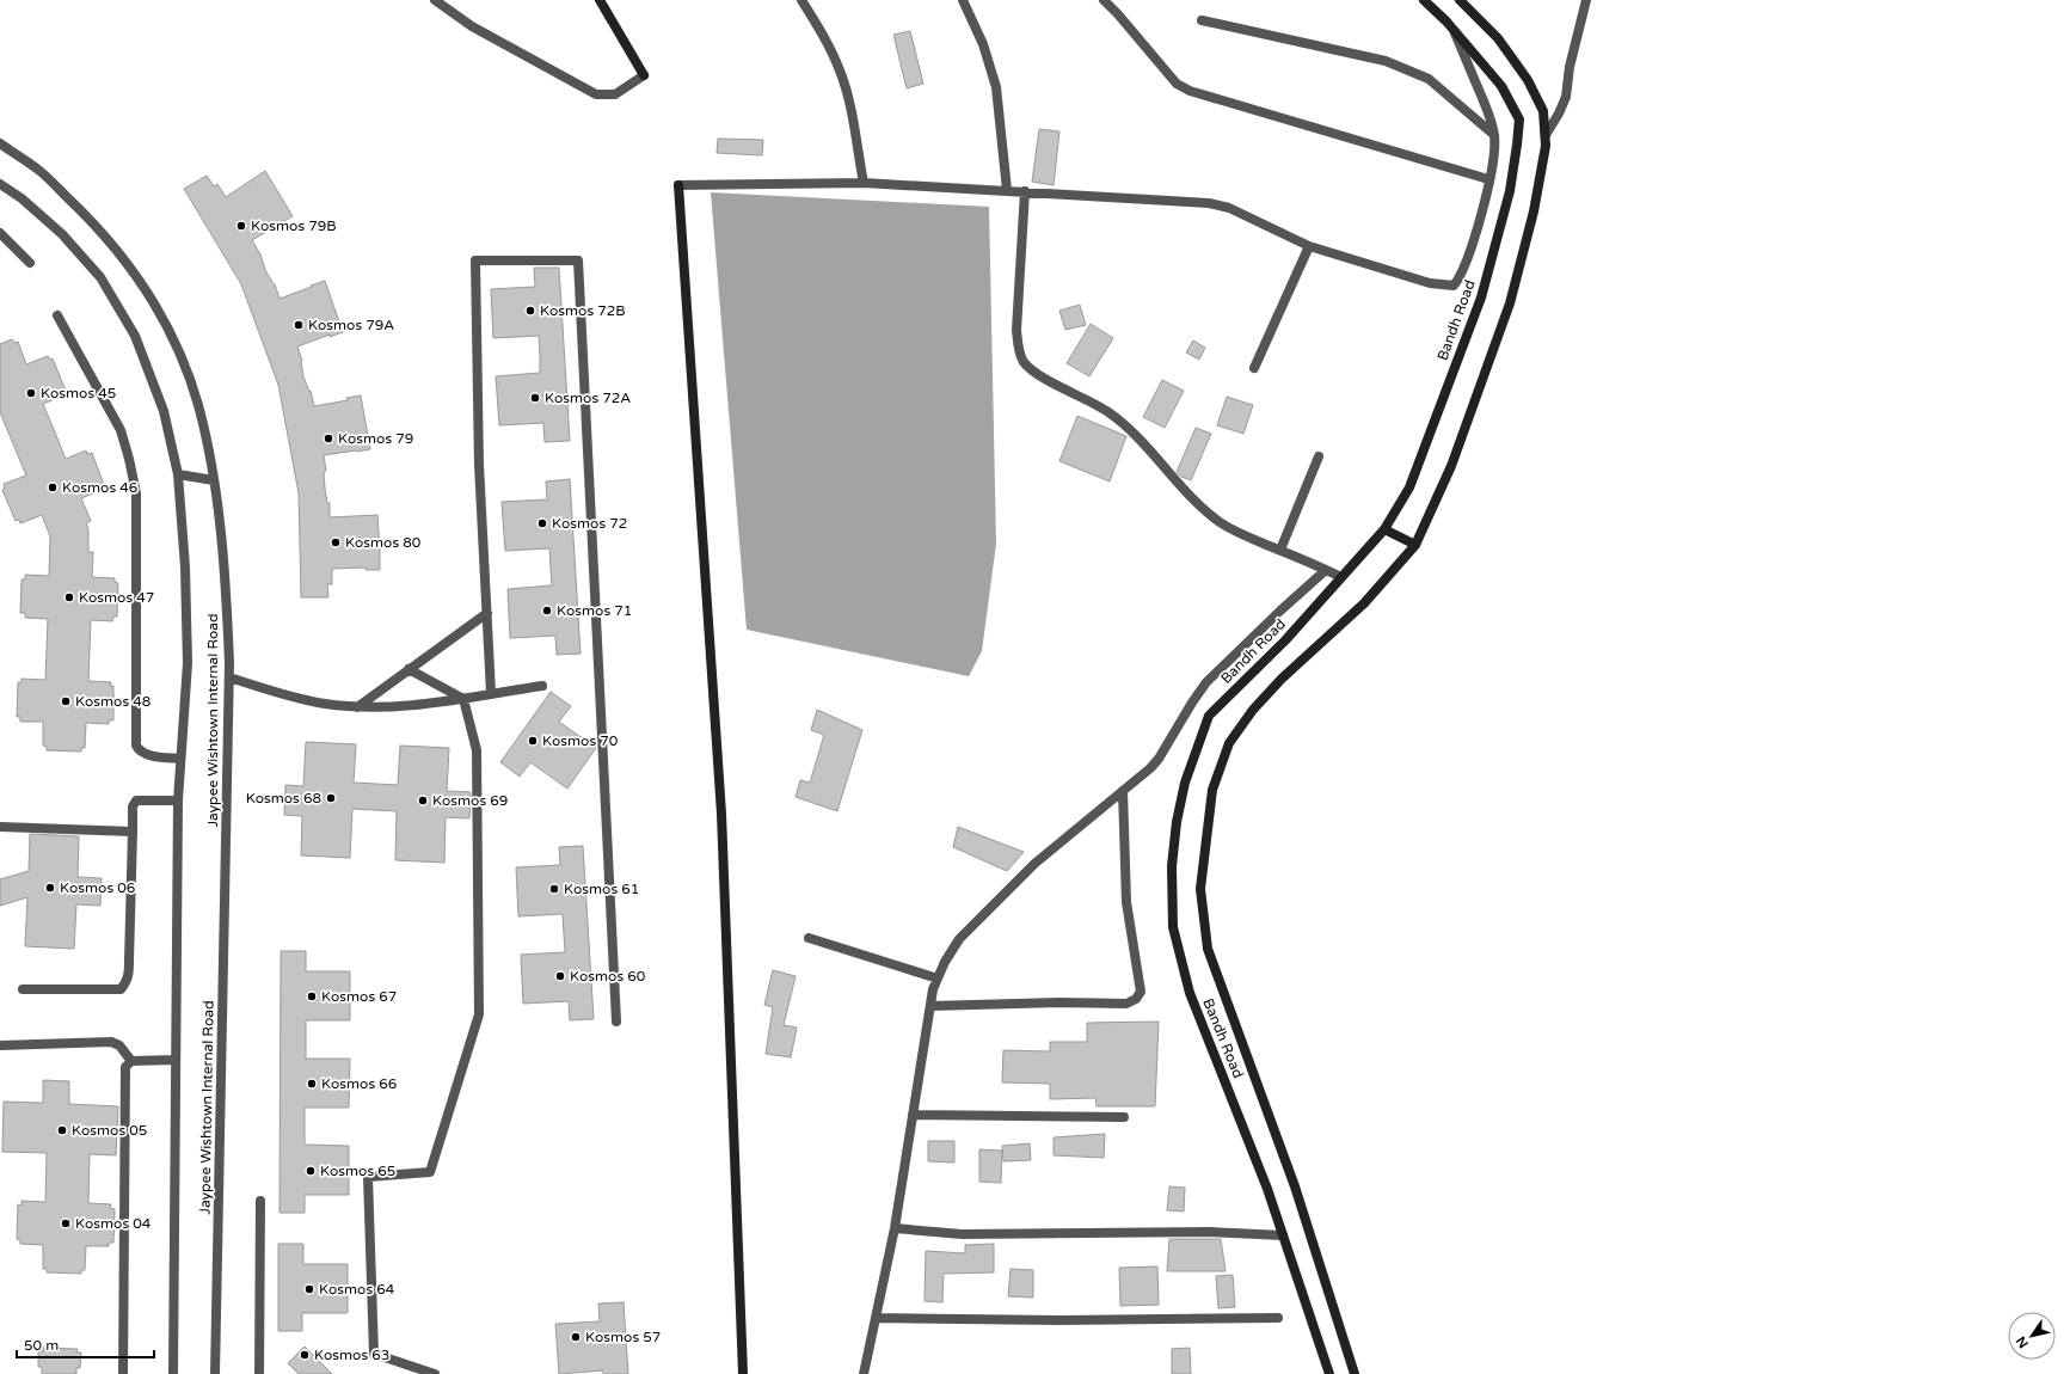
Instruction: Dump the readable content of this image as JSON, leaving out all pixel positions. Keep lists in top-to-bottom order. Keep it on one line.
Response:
{"streets":{"main road":["Bandh Road"],"street":["Jaypee Wishtown Internal Road"]},"places":["Kosmos 79B","Kosmos 72B","Kosmos 79A","Kosmos 45","Kosmos 72A","Kosmos 79","Kosmos 46","Kosmos 72","Kosmos 80","Kosmos 47","Kosmos 71","Kosmos 48","Kosmos 70","Kosmos 68","Kosmos 69","Kosmos 06","Kosmos 61","Kosmos 60","Kosmos 67","Kosmos 66","Kosmos 05","Kosmos 65","Kosmos 04","Kosmos 64","Kosmos 57","Kosmos 63"],"scale_bar":"50 m","north":"bottom left"}
